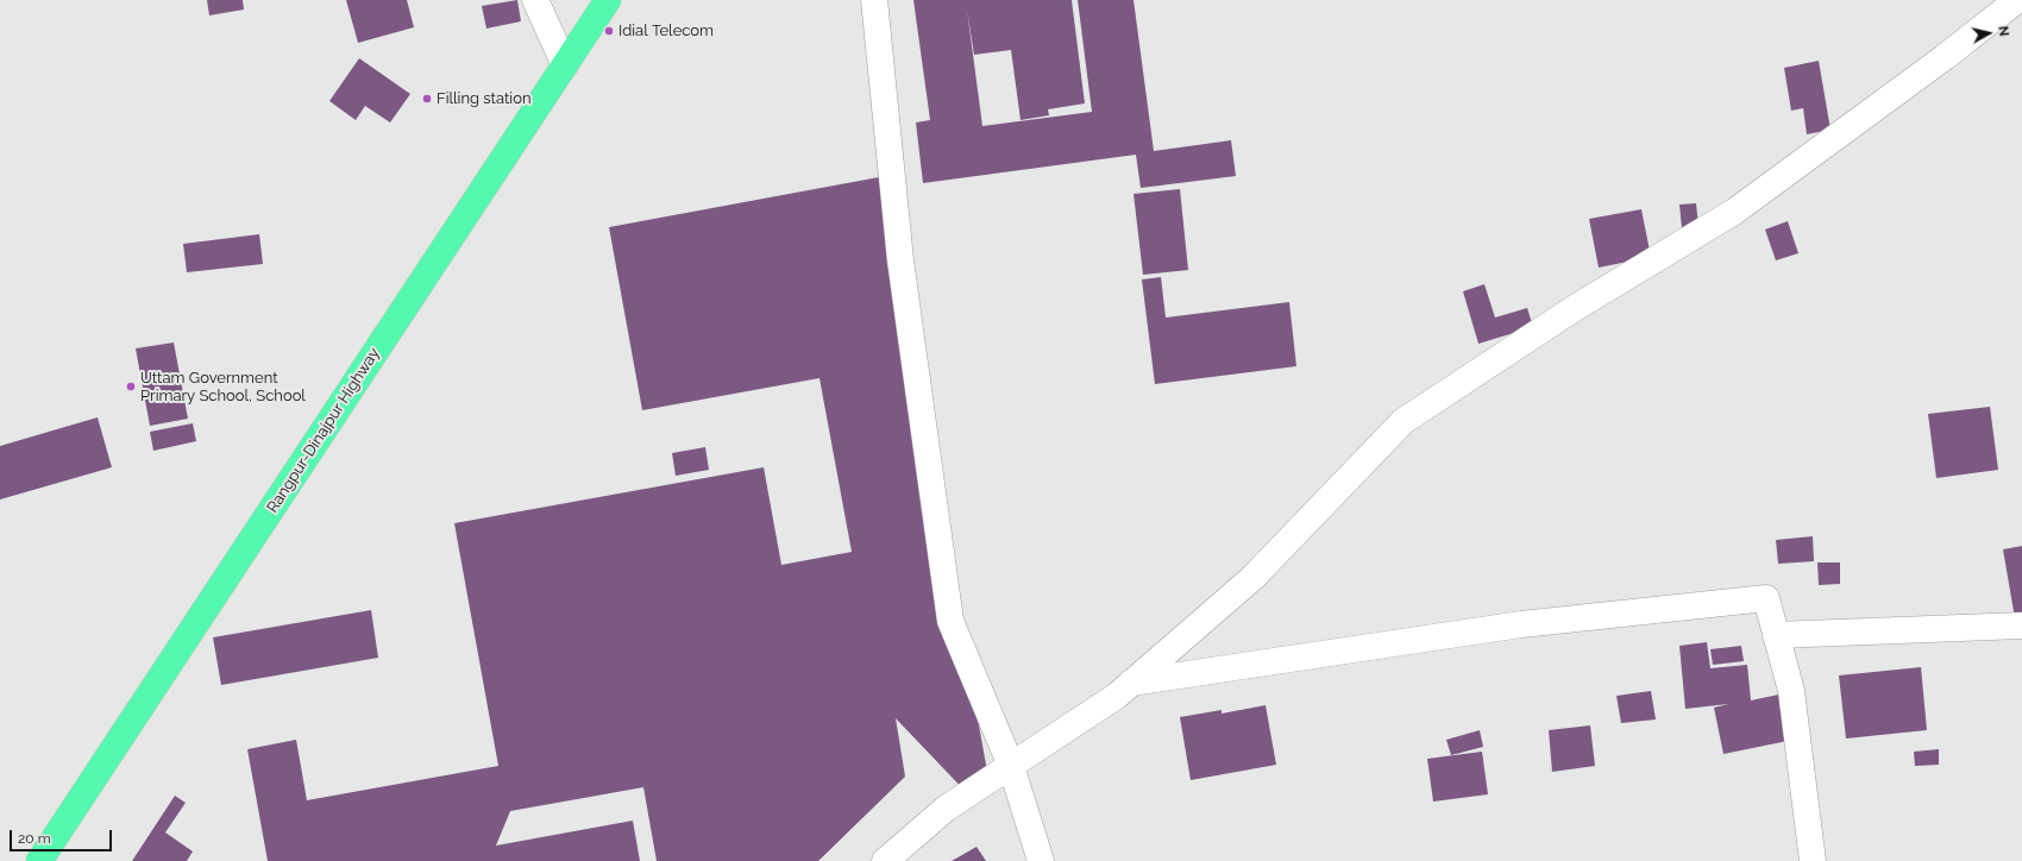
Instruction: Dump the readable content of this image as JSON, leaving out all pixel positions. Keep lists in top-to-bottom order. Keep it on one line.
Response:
{"streets":{"highway":["Rangpur-Dinajpur Highway"]},"places":["Idial Telecom","Filling station","Uttam Government Primary School, School"],"scale_bar":"20 m","north":"right"}
